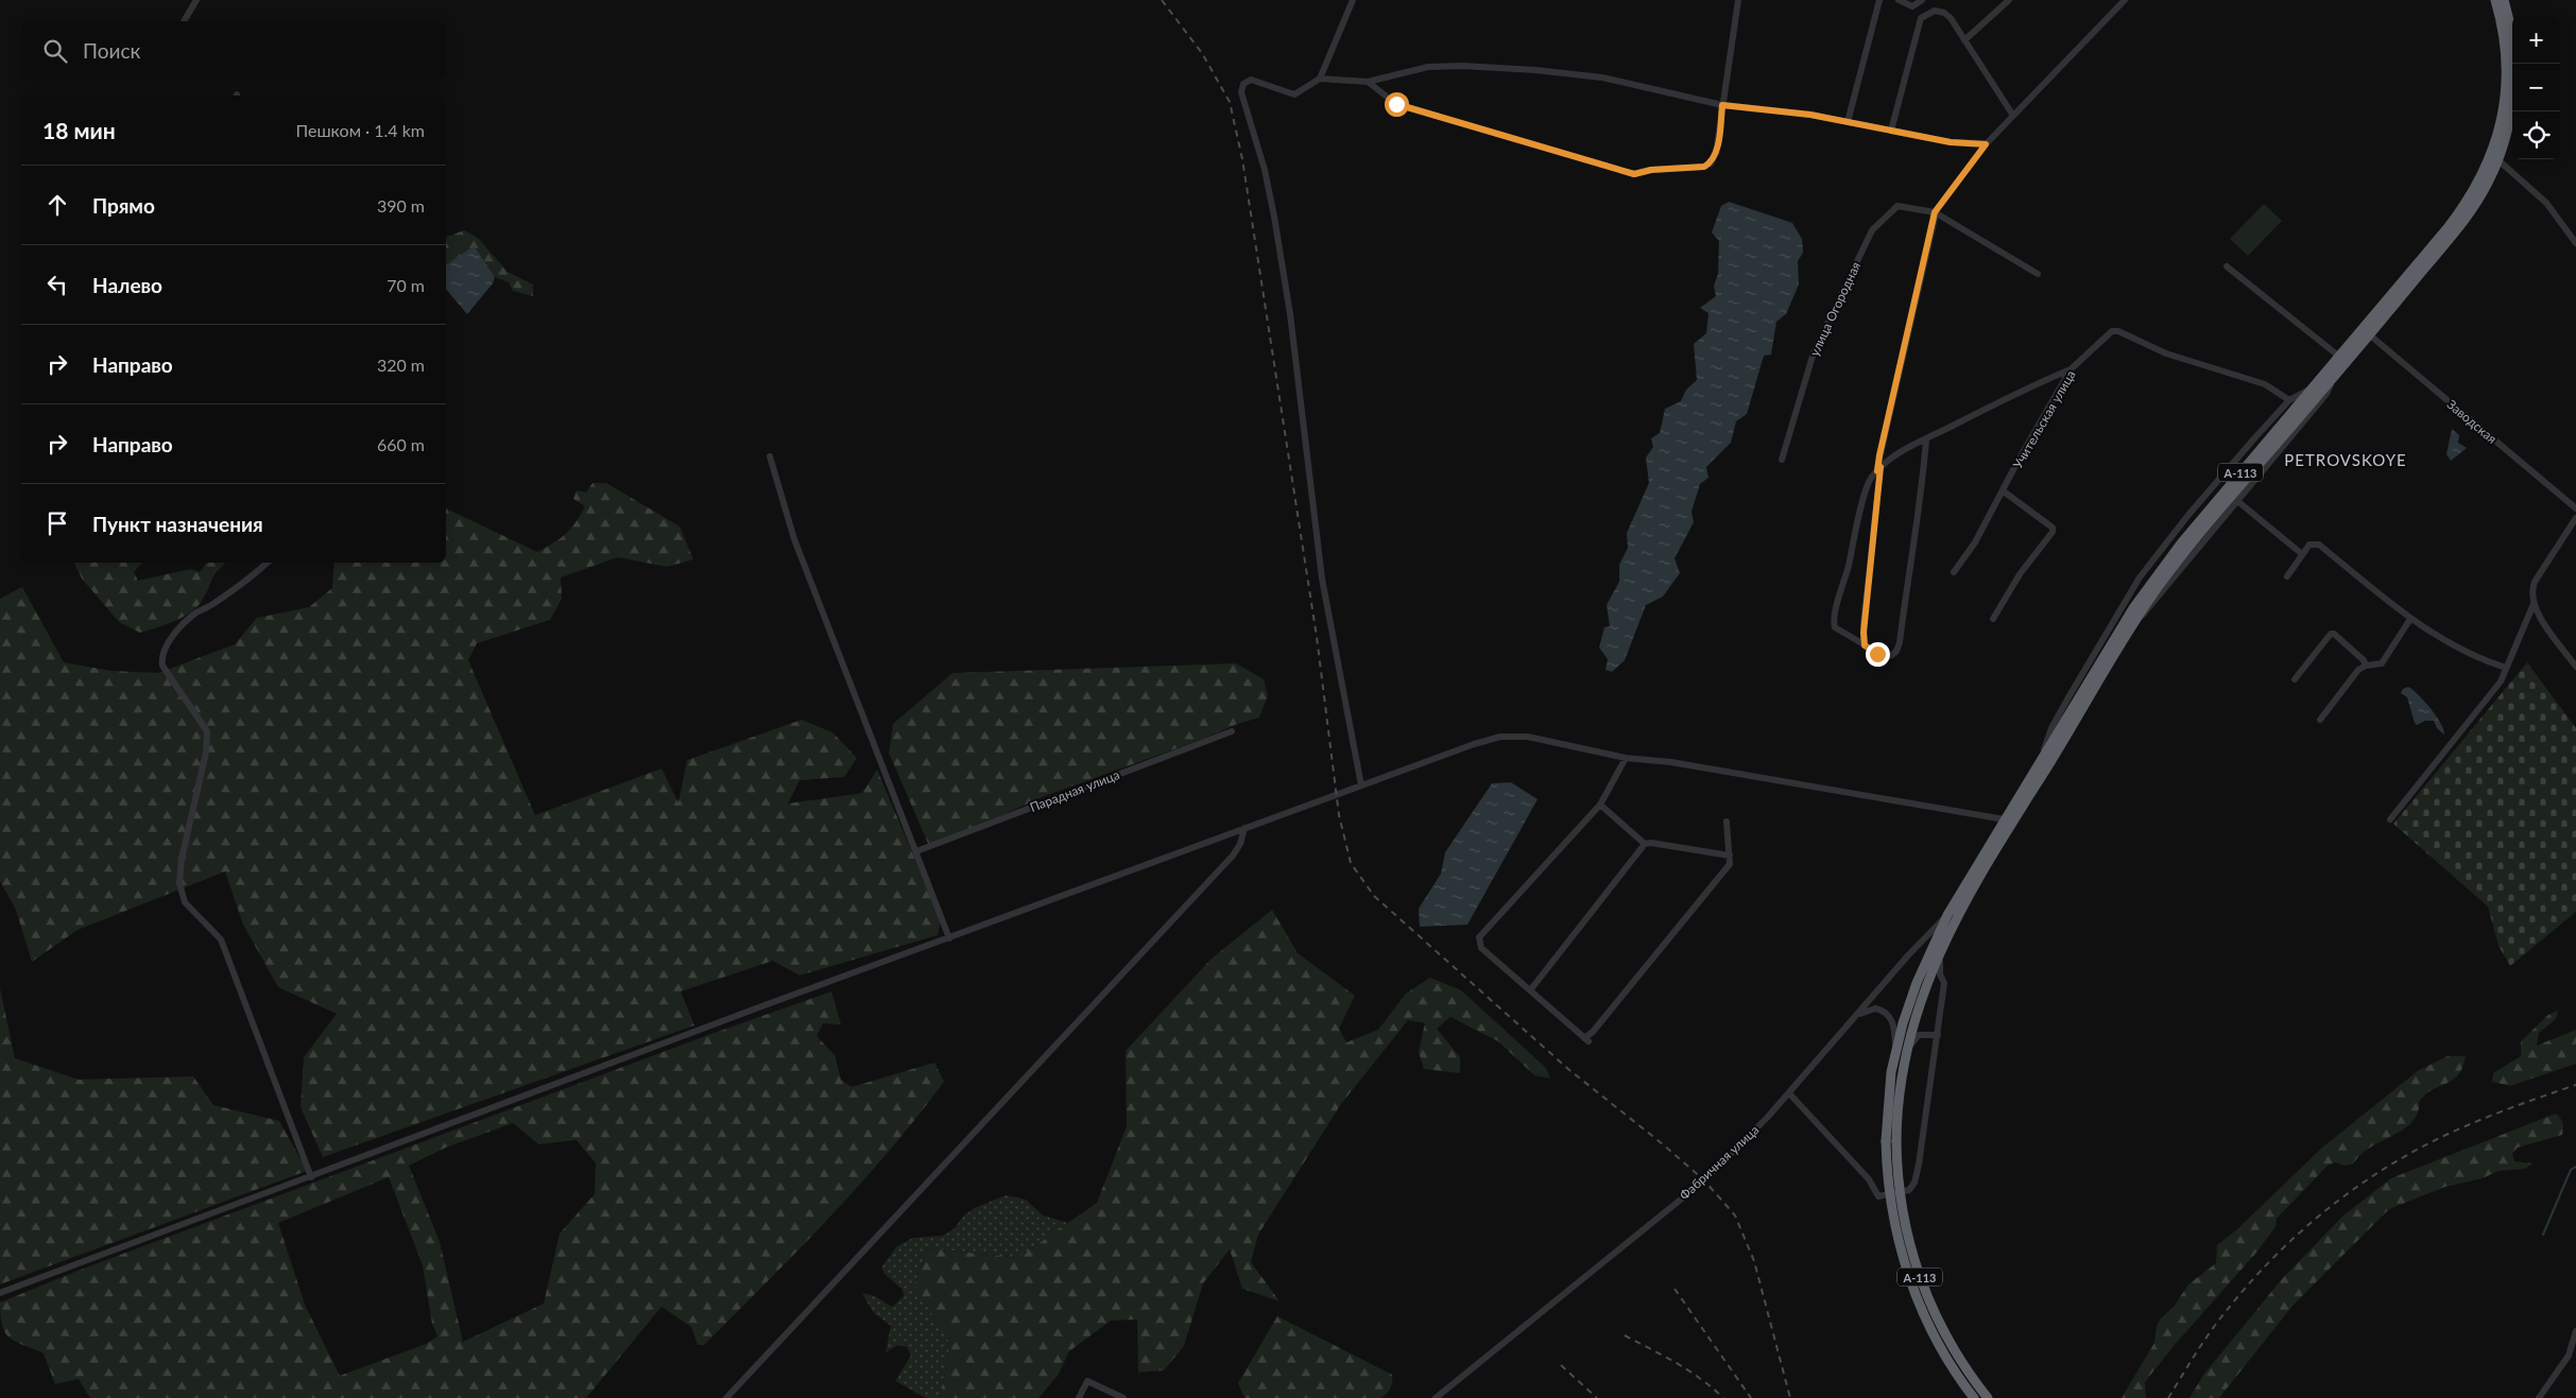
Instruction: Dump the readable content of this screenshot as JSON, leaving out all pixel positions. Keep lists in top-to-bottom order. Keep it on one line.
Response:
{"streets":{"highway":["А-113"],"street":["улица Огородная","Учительская улица","Заводская","Парадная улица","Фабричная улица"]},"crossings":[["Заводская","А-113"],["А-113","Фабричная улица"]],"districts":["PETROVSKOYE"],"page":{"map_buttons":["+","−"],"search":"Поиск","heading":["18 мин","Пешком · 1.4 km"],"list":[["Прямо","390 m"],["Налево","70 m"],["Направо","320 m"],["Направо","660 m"],"Пункт назначения"]}}
